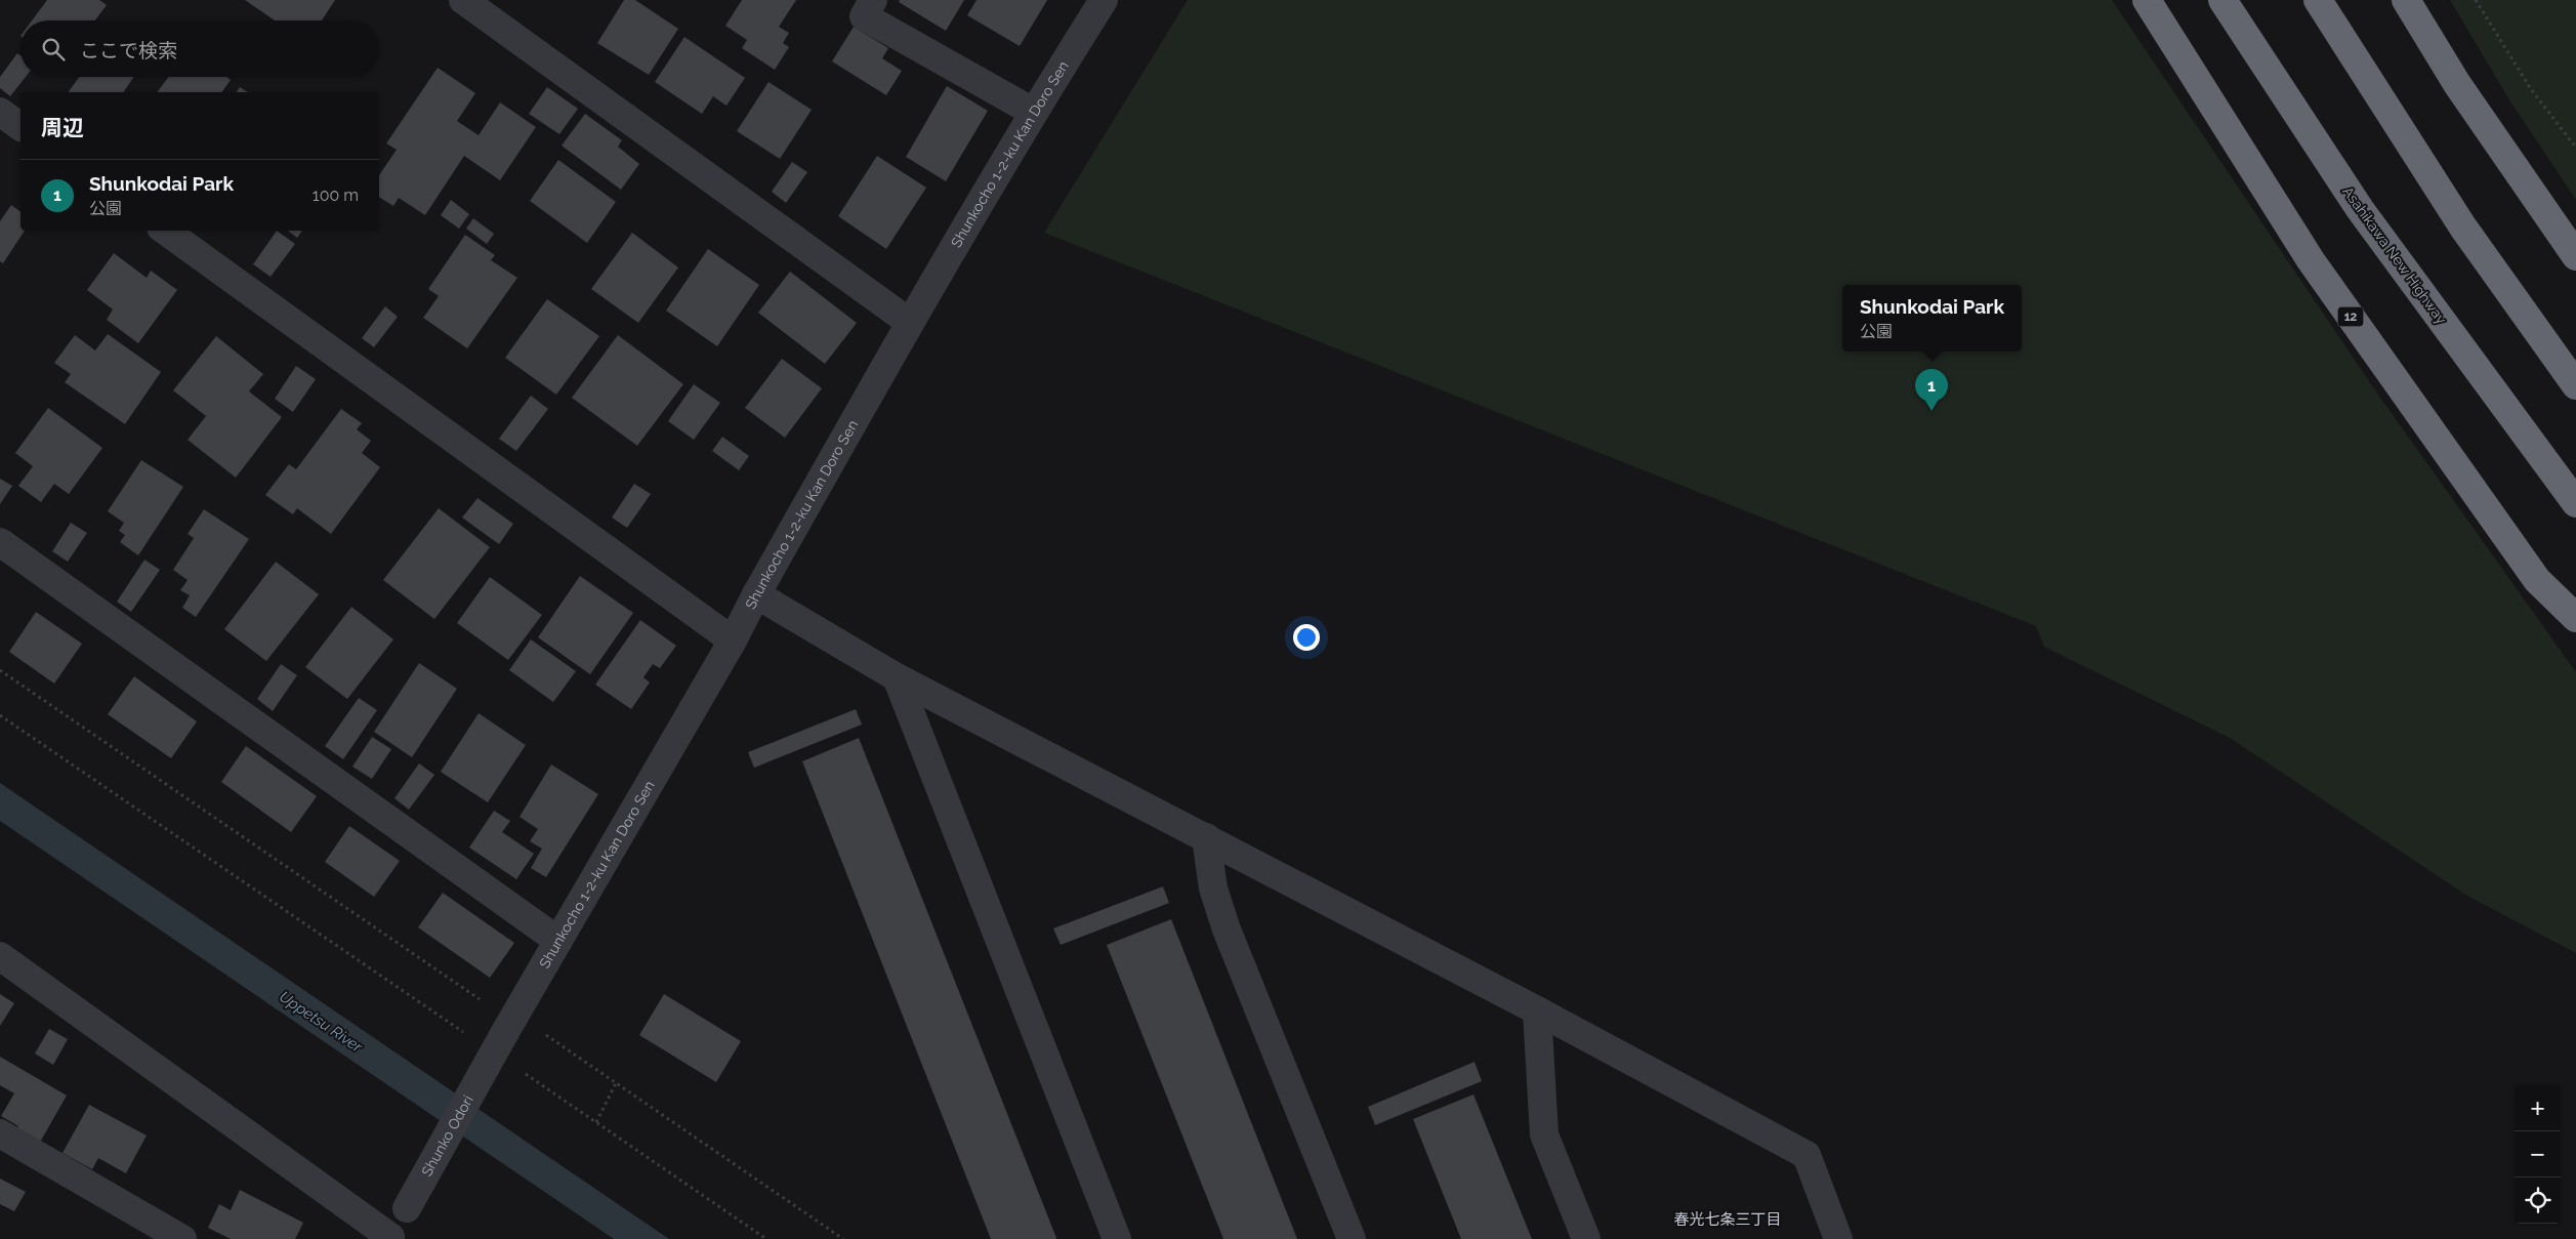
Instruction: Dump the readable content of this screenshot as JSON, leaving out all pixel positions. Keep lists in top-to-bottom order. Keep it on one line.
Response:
{"streets":{"highway":["Asahikawa New Highway","12"],"street":["Shunkocho 1-2-ku Kan Doro Sen","Shunko Odori"]},"crossings":[["Shunkocho 1-2-ku Kan Doro Sen","Shunko Odori"]],"districts":["春光七条三丁目"],"water":["Uppetsu River"],"page":{"search":"ここで検索","heading":"周辺","list":[{"mark":"1","name":"Shunkodai Park","note":"公園","value":"100 m"}],"popup":["Shunkodai Park","公園"],"pins":"1","map_buttons":["+","−"]}}
